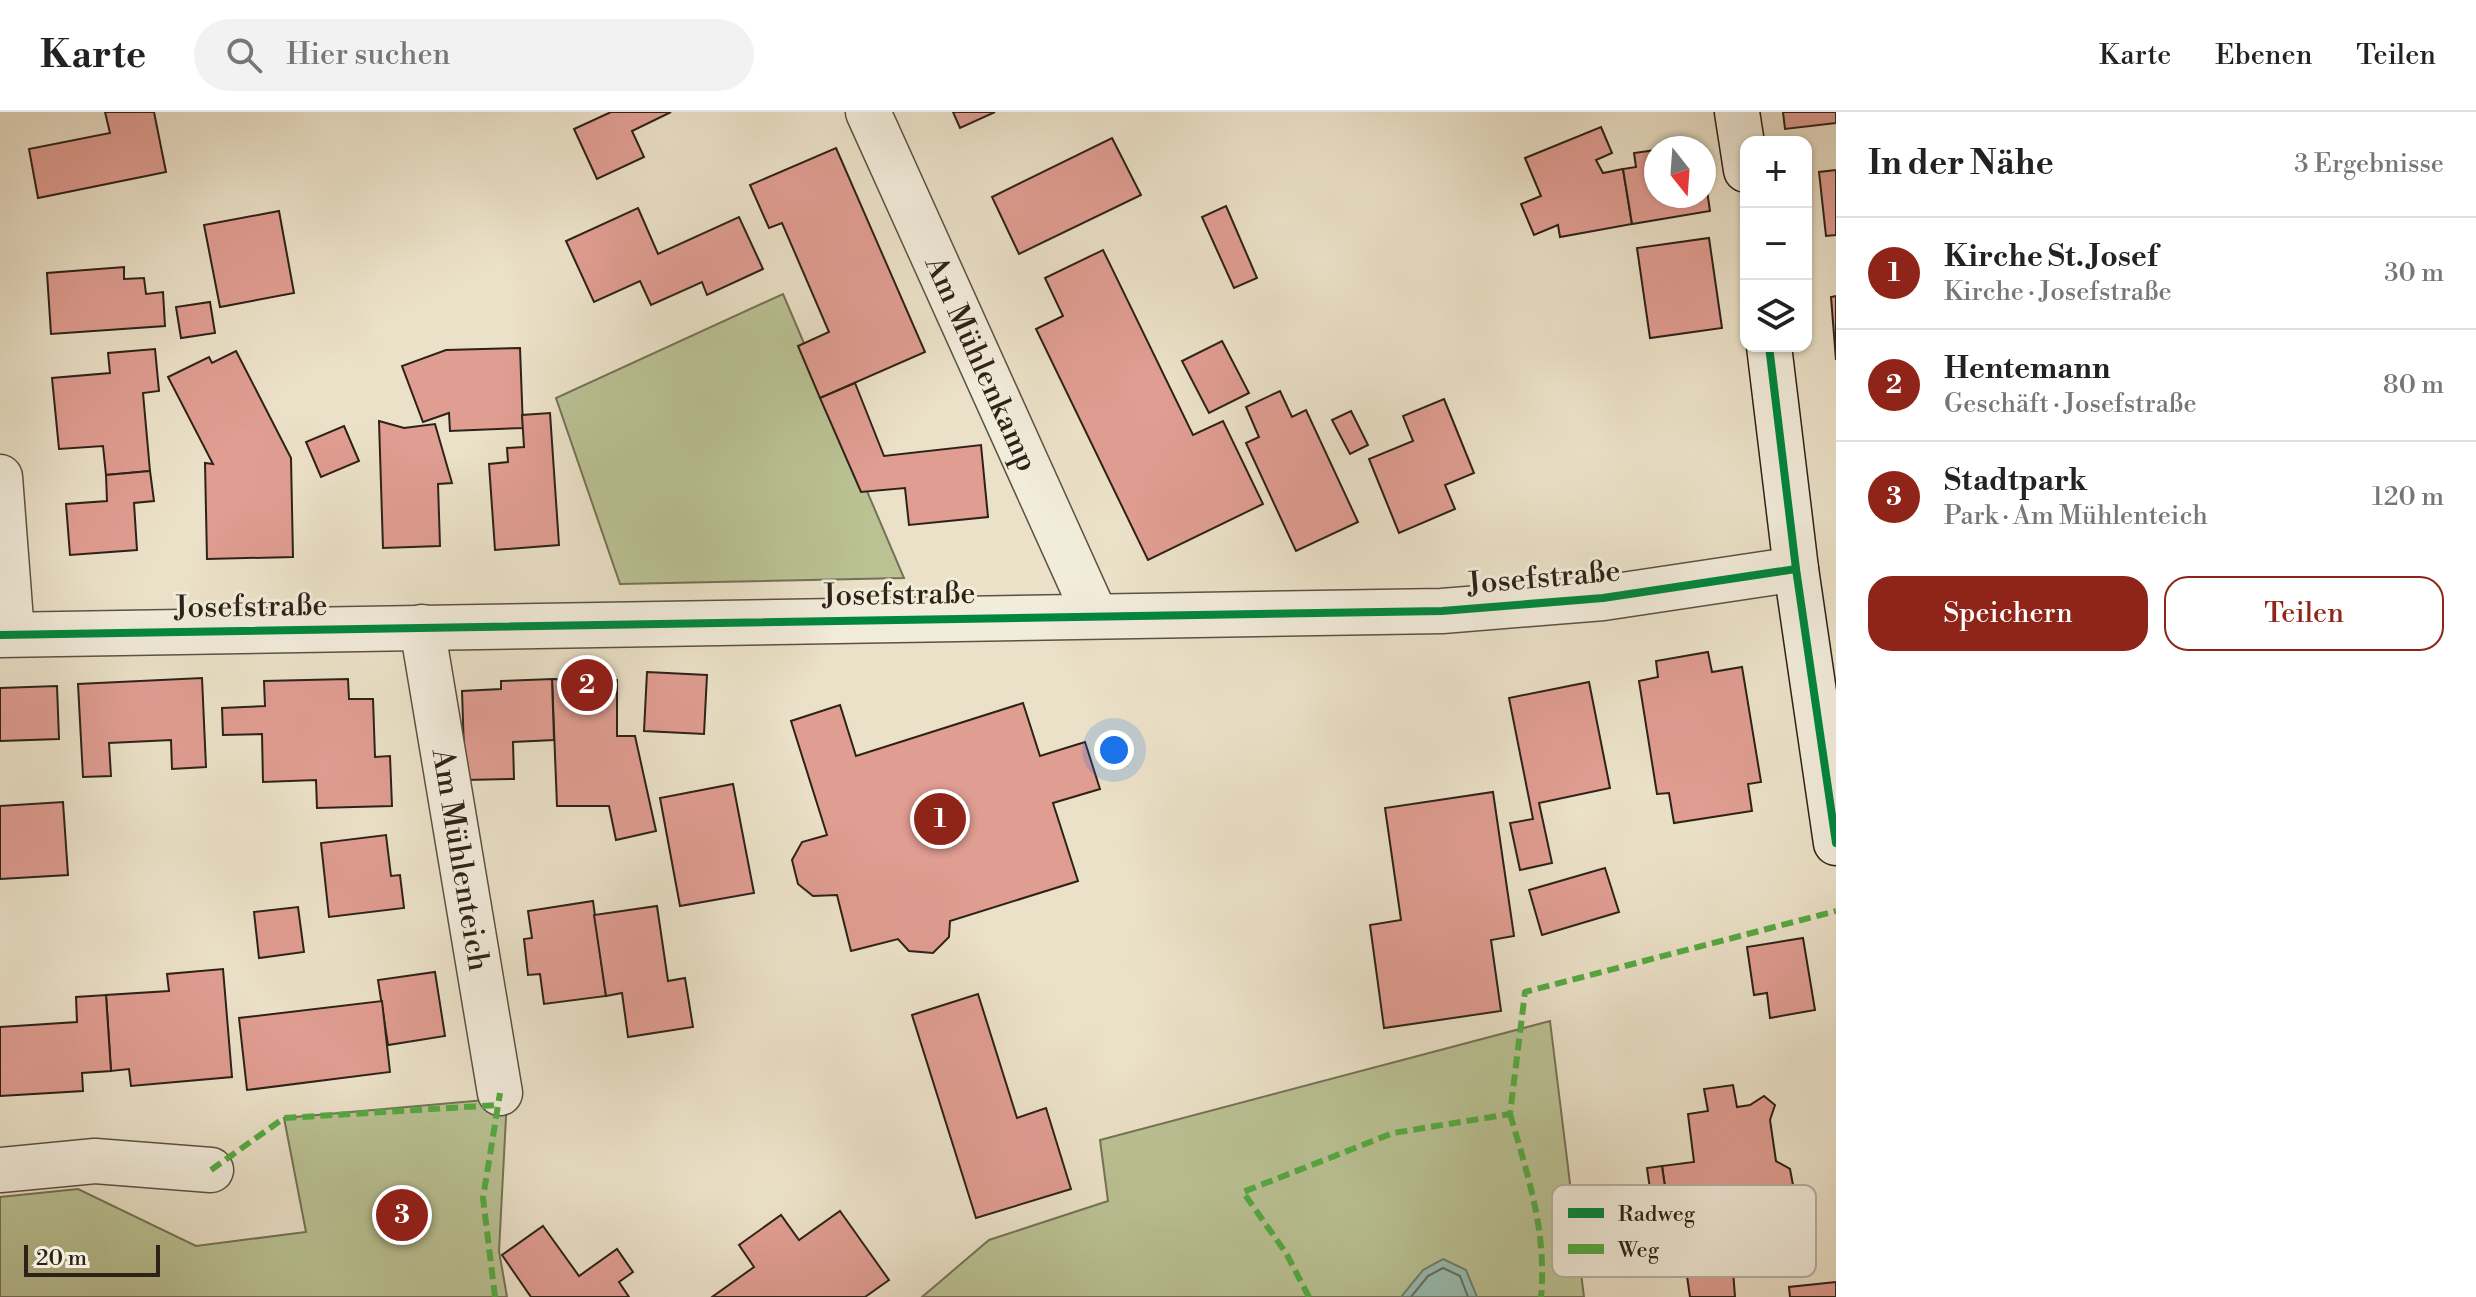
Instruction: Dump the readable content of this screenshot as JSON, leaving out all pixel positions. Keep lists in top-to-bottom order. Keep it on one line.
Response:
{"streets":{"street":["Am Mühlenkamp","Josefstraße","Am Mühlenteich"]},"crossings":[["Am Mühlenkamp","Josefstraße"],["Josefstraße","Am Mühlenteich"]],"legend":["Radweg","Weg"],"scale_bar":"20 m","north":"bottom","page":{"header":"Karte","search":"Hier suchen","nav":["Karte","Ebenen","Teilen"],"heading":["In der Nähe","3 Ergebnisse"],"map_buttons":["+","−"],"list":[{"mark":"1","name":"Kirche St. Josef","note":"Kirche · Josefstraße","value":"30 m"},{"mark":"2","name":"Hentemann","note":"Geschäft · Josefstraße","value":"80 m"},{"mark":"3","name":"Stadtpark","note":"Park · Am Mühlenteich","value":"120 m"}],"buttons":["Speichern","Teilen"],"pins":["2","1","3"],"scale":"20 m"}}
